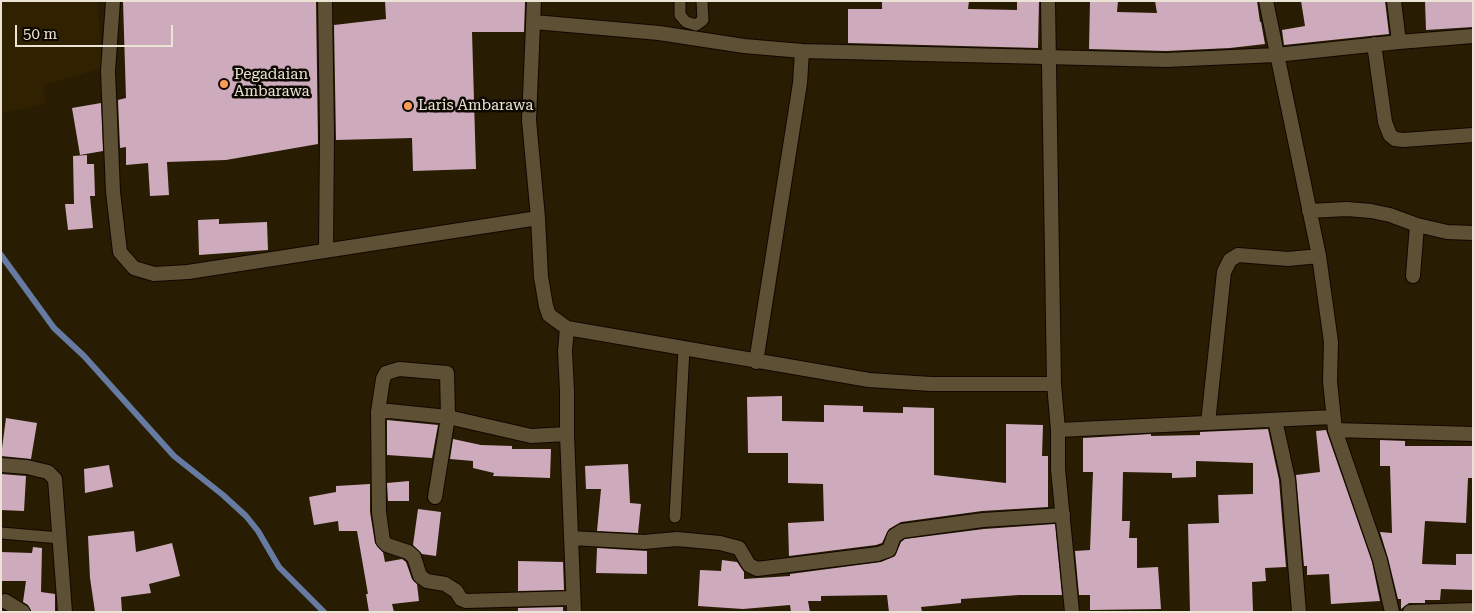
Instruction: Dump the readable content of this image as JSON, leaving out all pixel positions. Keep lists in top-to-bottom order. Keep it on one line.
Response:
{"places":["Pegadaian Ambarawa","Laris Ambarawa"],"scale_bar":"50 m"}
